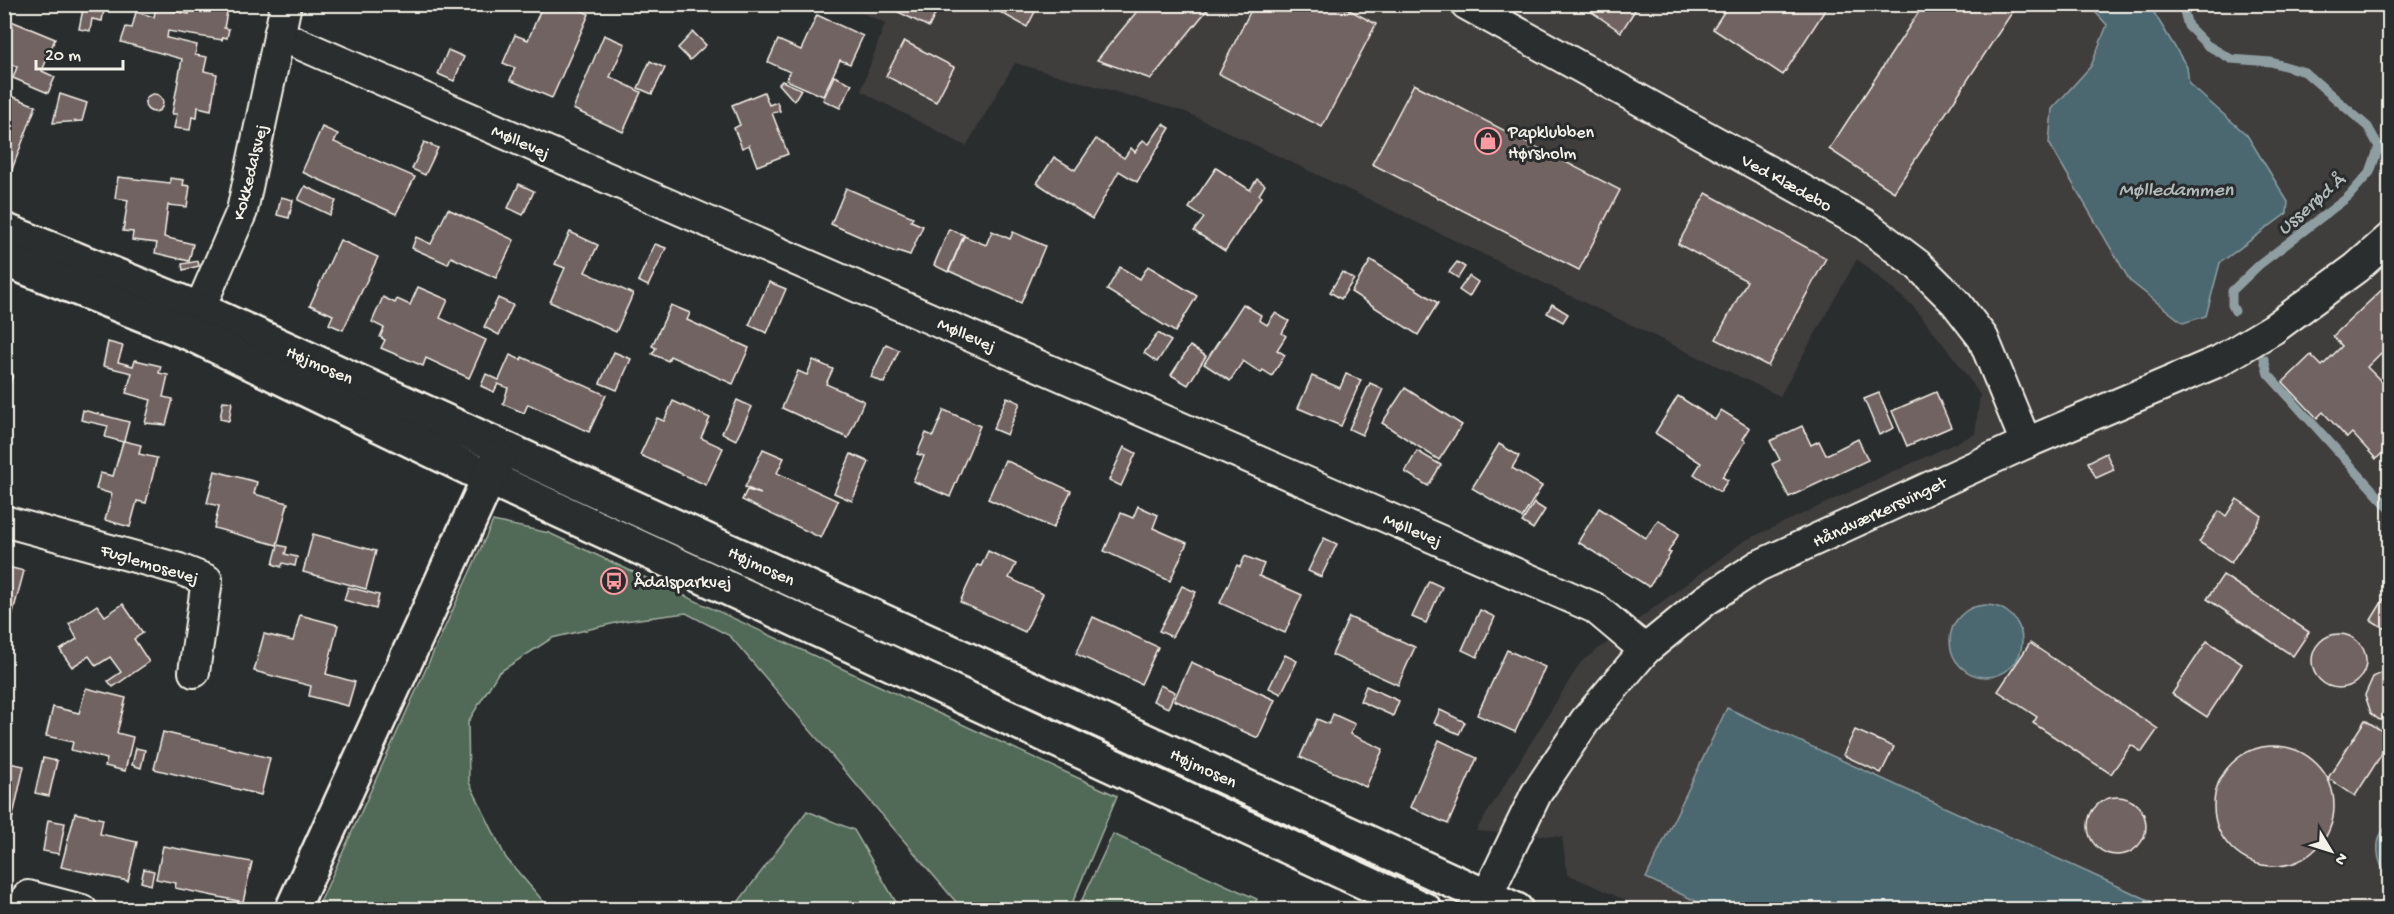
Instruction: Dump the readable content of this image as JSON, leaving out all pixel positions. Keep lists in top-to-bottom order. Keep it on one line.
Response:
{"streets":{"street":["Møllevej","Kokkedalsvej","Ved Klædebo","Højmosen","Håndværkersvinget","Fuglemosevej"]},"crossings":[["Møllevej","Kokkedalsvej"],["Møllevej","Håndværkersvinget"],["Kokkedalsvej","Højmosen"],["Ved Klædebo","Håndværkersvinget"],["Højmosen","Håndværkersvinget"]],"water":["Mølledammen","Usserød Å"],"places":{"shop":["Papklubben Hørsholm"],"bus stop":["Ådalsparkvej"]},"scale_bar":"20 m","north":"bottom right"}
